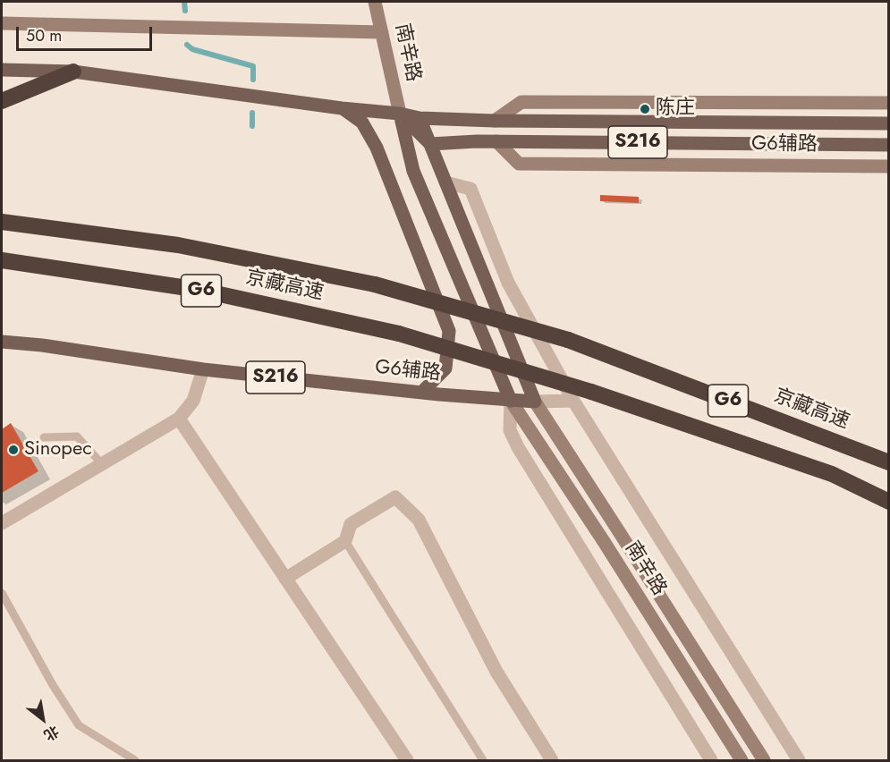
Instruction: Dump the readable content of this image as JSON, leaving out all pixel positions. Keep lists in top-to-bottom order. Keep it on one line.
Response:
{"streets":{"highway":["京藏高速","G6"],"main road":["S216","G6辅路"],"street":["南辛路"]},"crossings":[["南辛路","G6辅路"]],"places":["陈庄","Sinopec"],"scale_bar":"50 m","north":"bottom right"}
